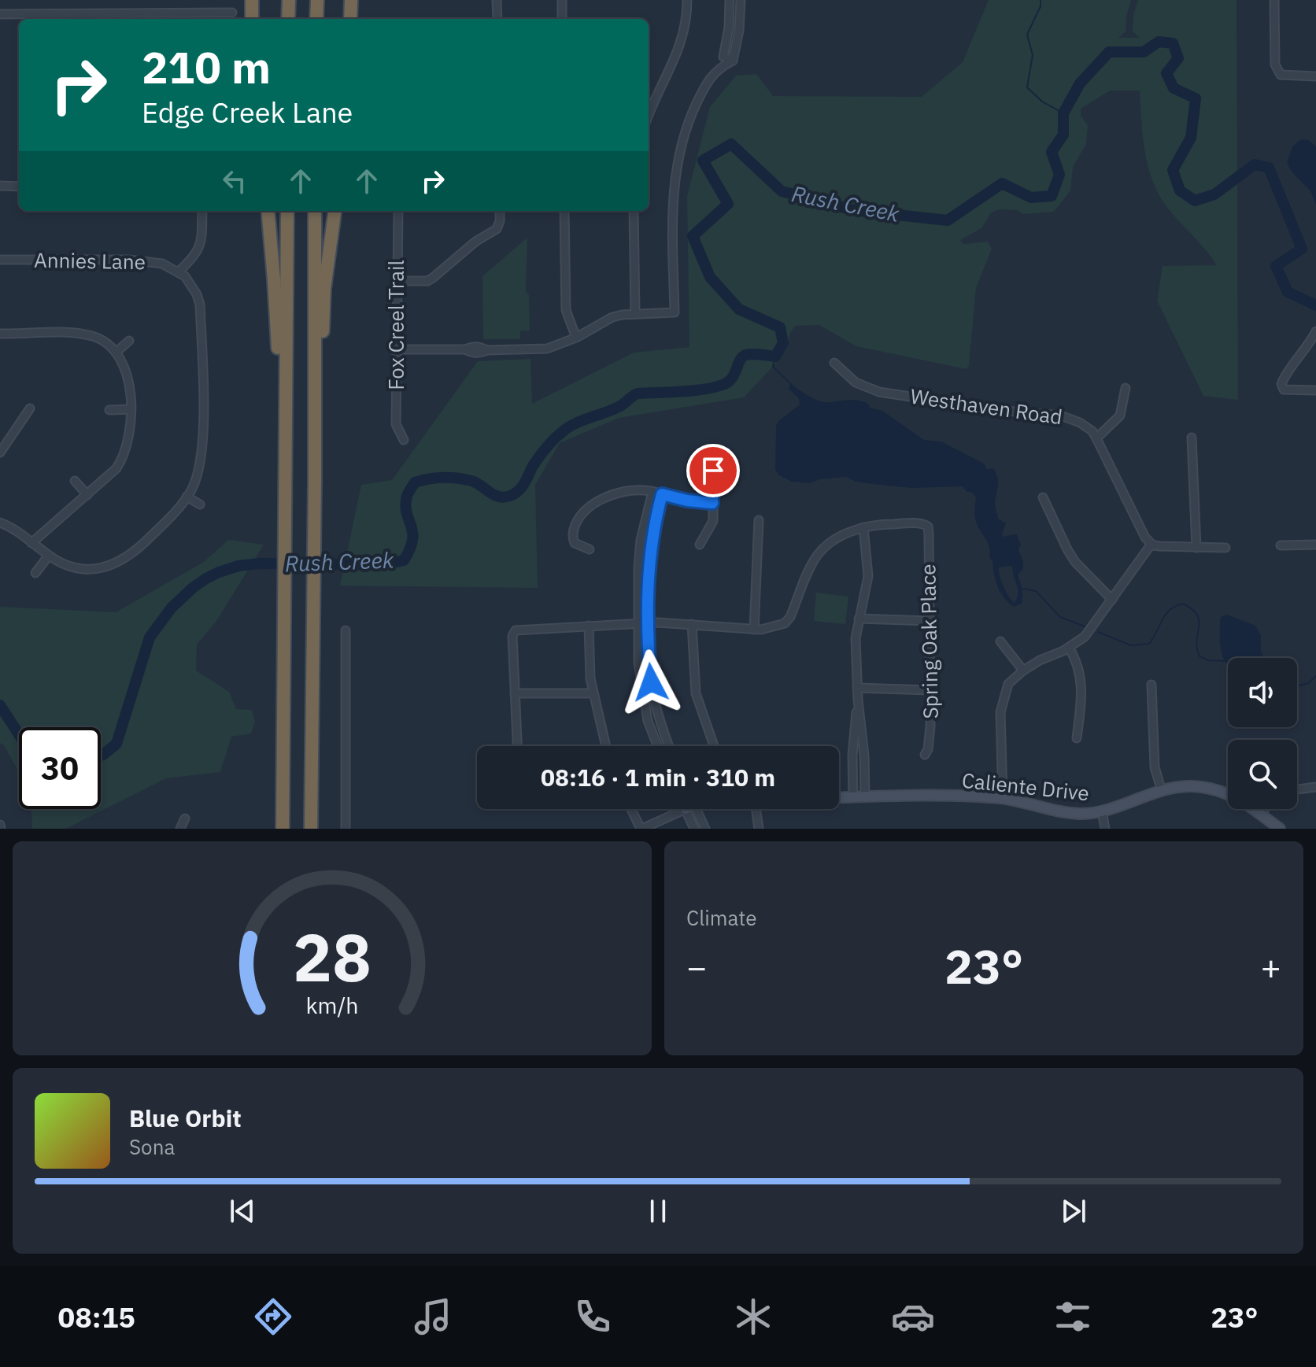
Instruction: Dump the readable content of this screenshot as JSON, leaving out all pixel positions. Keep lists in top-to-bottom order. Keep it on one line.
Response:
{"streets":{"street":["Annies Lane","Fox Creel Trail","Westhaven Road","Spring Oak Place","Caliente Drive"]},"water":["Rush Creek"],"page":{"turn":["210 m","Edge Creek Lane"],"limit":"30","trip":"08:16 · 1 min · 310 m","tile":"Climate","heat":["−","23°","+"],"song":["Blue Orbit","Sona"],"tabs":["08:15","23°"],"gauge":["28","km/h"]}}
